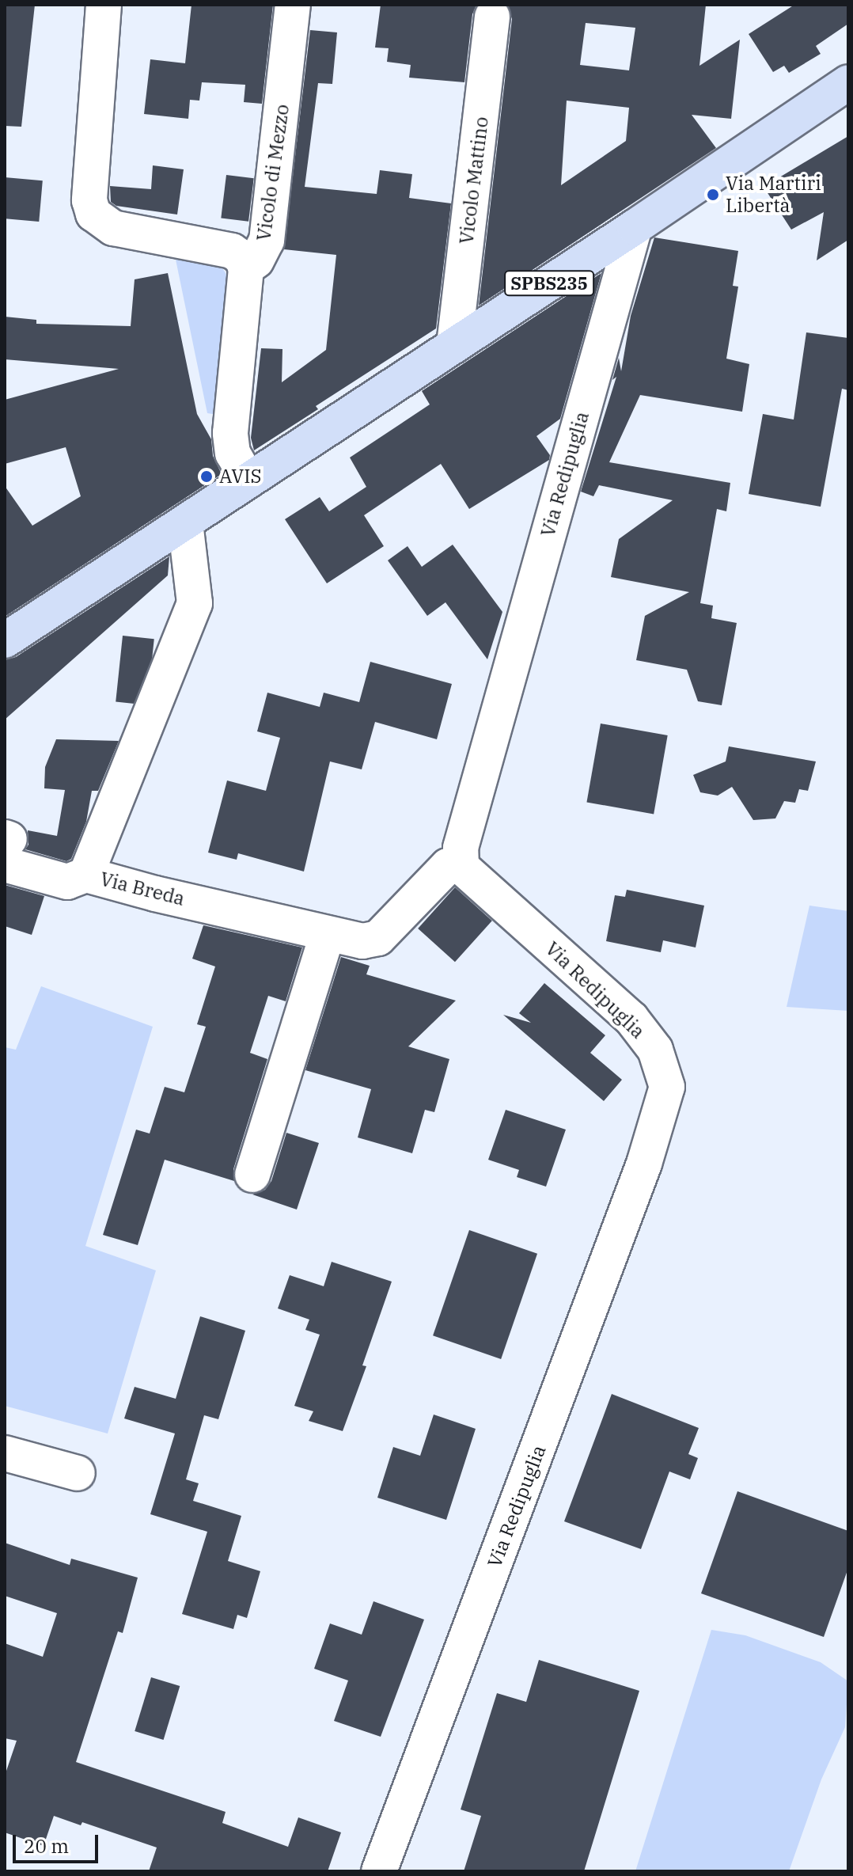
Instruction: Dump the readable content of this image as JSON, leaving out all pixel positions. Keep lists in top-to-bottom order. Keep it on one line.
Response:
{"streets":{"main road":["SPBS235"],"street":["Vicolo di Mezzo","Vicolo Mattino","Via Redipuglia","Via Breda"]},"crossings":[["Vicolo Mattino","SPBS235"],["SPBS235","Via Redipuglia"],["SPBS235","Via Breda"],["Via Redipuglia","Via Breda"]],"places":["Via Martiri Libertà","AVIS"],"scale_bar":"20 m"}
